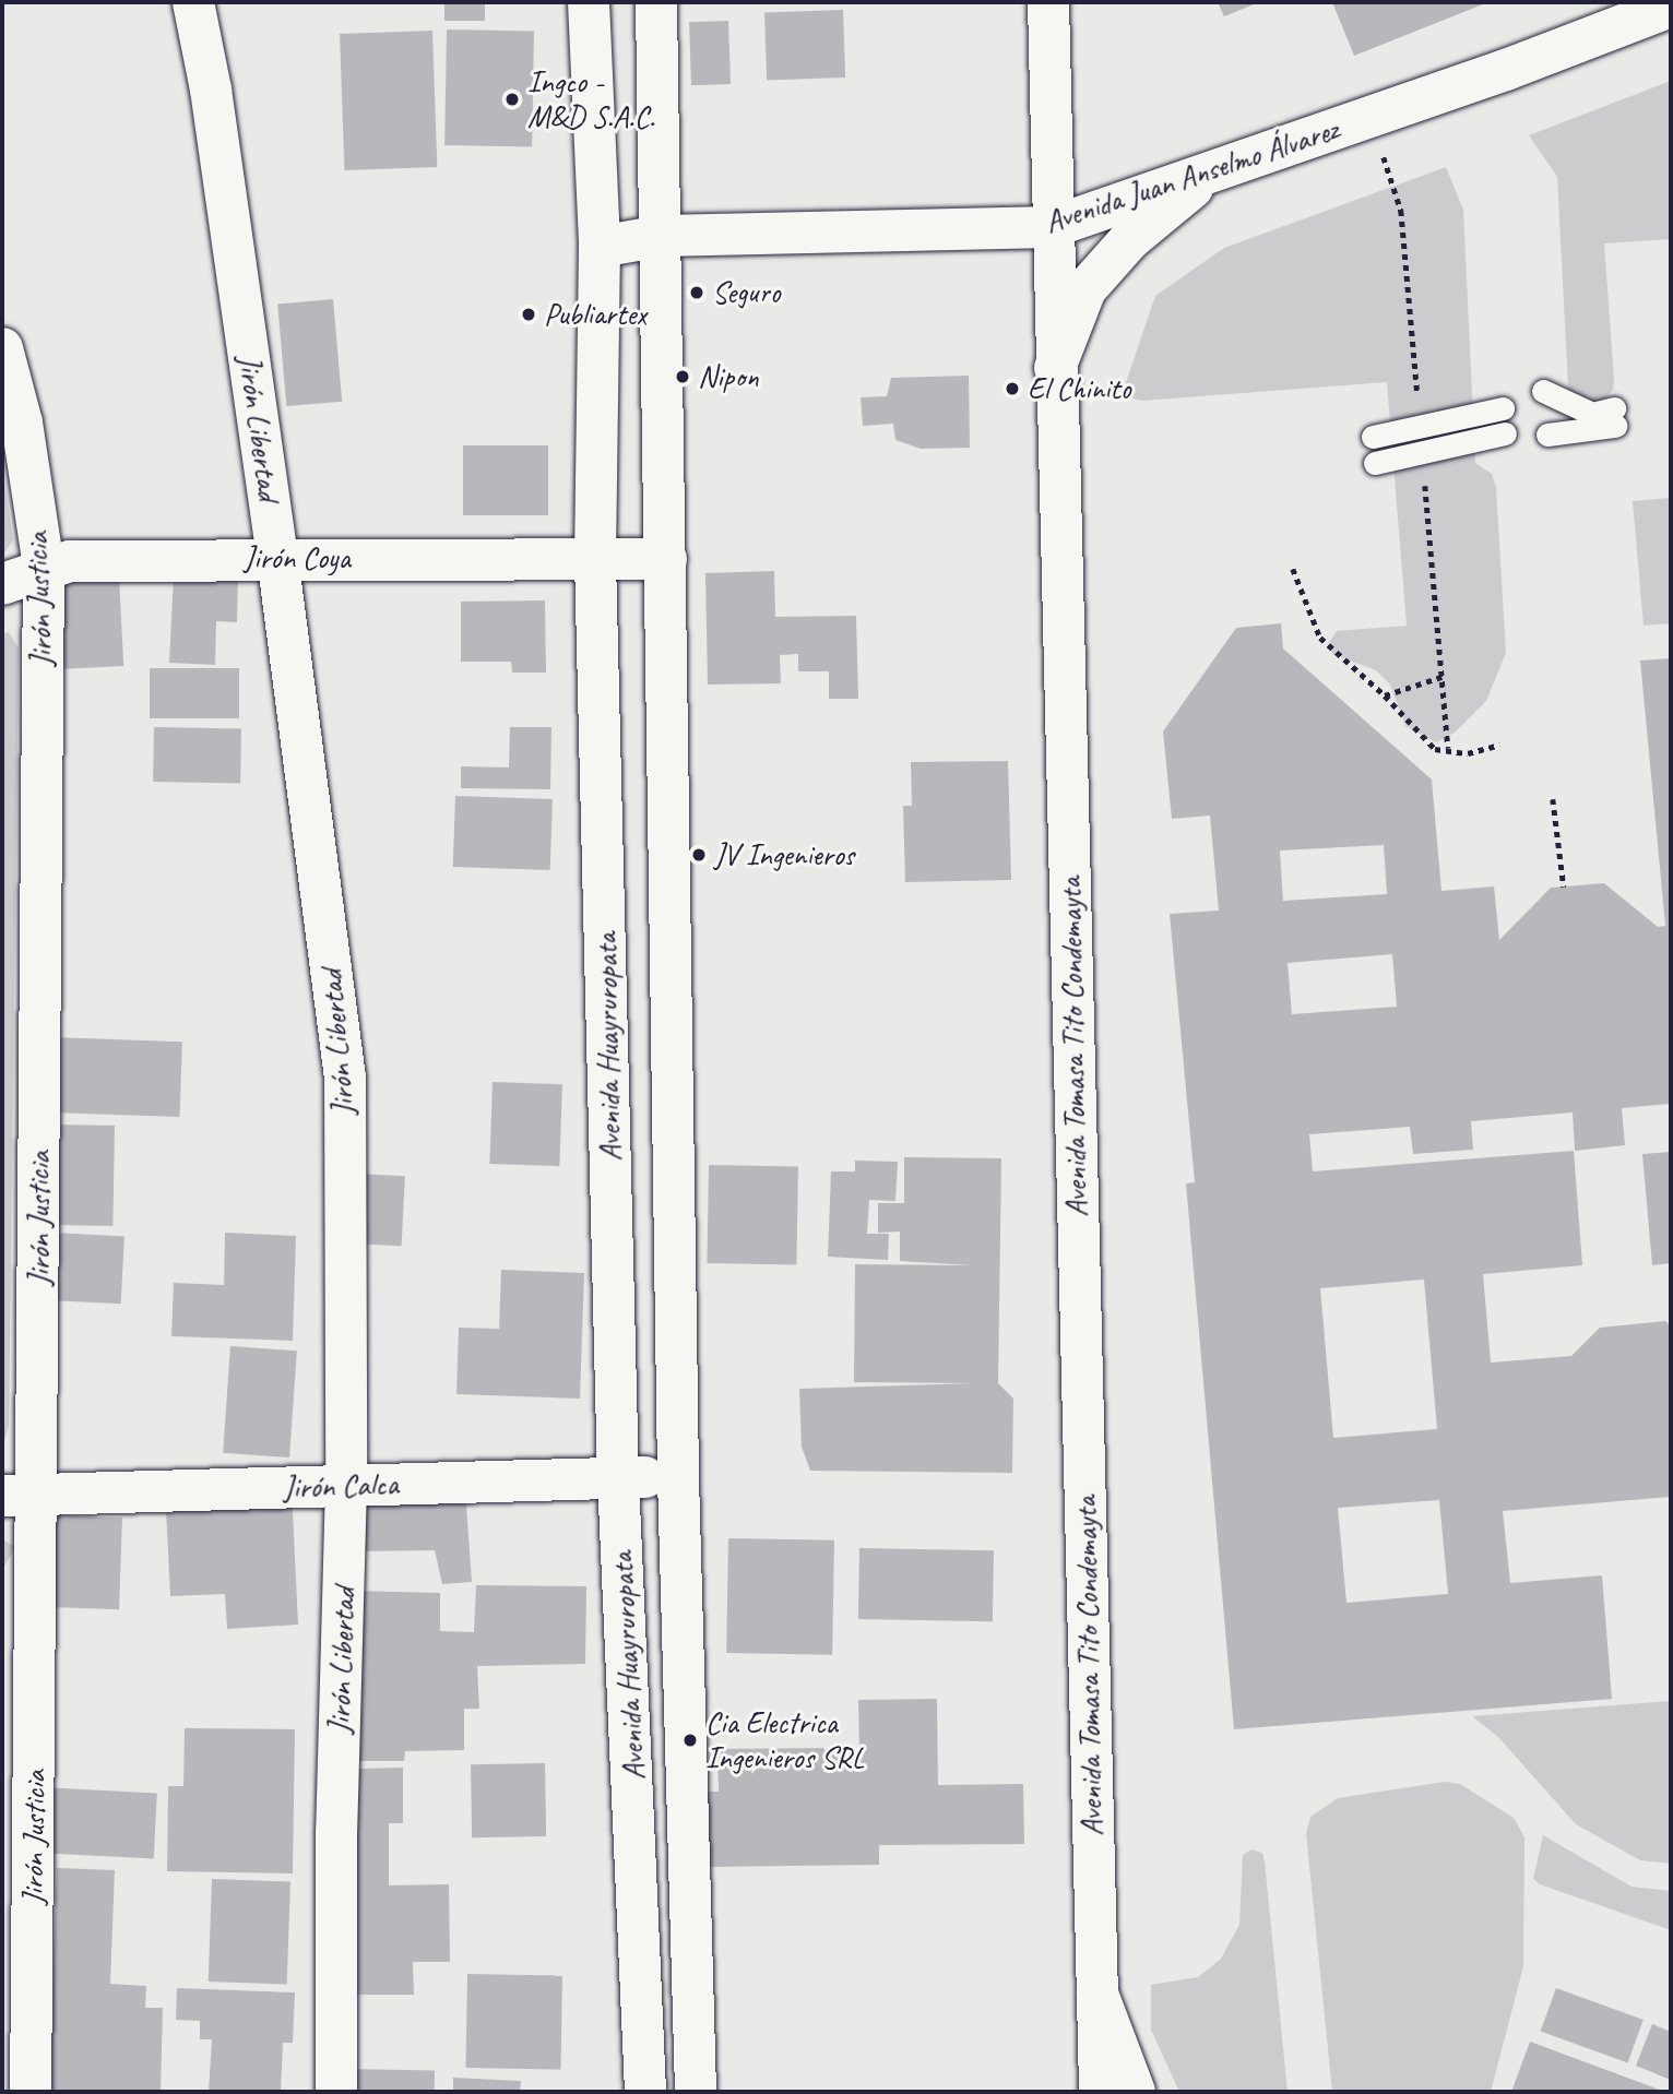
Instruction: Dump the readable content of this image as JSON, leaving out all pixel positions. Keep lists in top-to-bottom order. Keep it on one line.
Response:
{"streets":{"street":["Avenida Juan Anselmo Álvarez","Jirón Libertad","Jirón Coya","Jirón Justicia","Avenida Huayruropata","Avenida Tomasa Tito Condemayta","Jirón Calca"]},"crossings":[["Avenida Juan Anselmo Álvarez","Avenida Huayruropata"],["Avenida Juan Anselmo Álvarez","Avenida Tomasa Tito Condemayta"],["Jirón Libertad","Jirón Coya"],["Jirón Libertad","Jirón Calca"],["Jirón Coya","Jirón Justicia"],["Jirón Coya","Avenida Huayruropata"],["Jirón Justicia","Jirón Calca"],["Avenida Huayruropata","Jirón Calca"]],"places":["Ingco - M&D S.A.C.","Seguro","Publiartex","Nipon","El Chinito","JV Ingenieros","Cia Electrica Ingenieros SRL"]}
